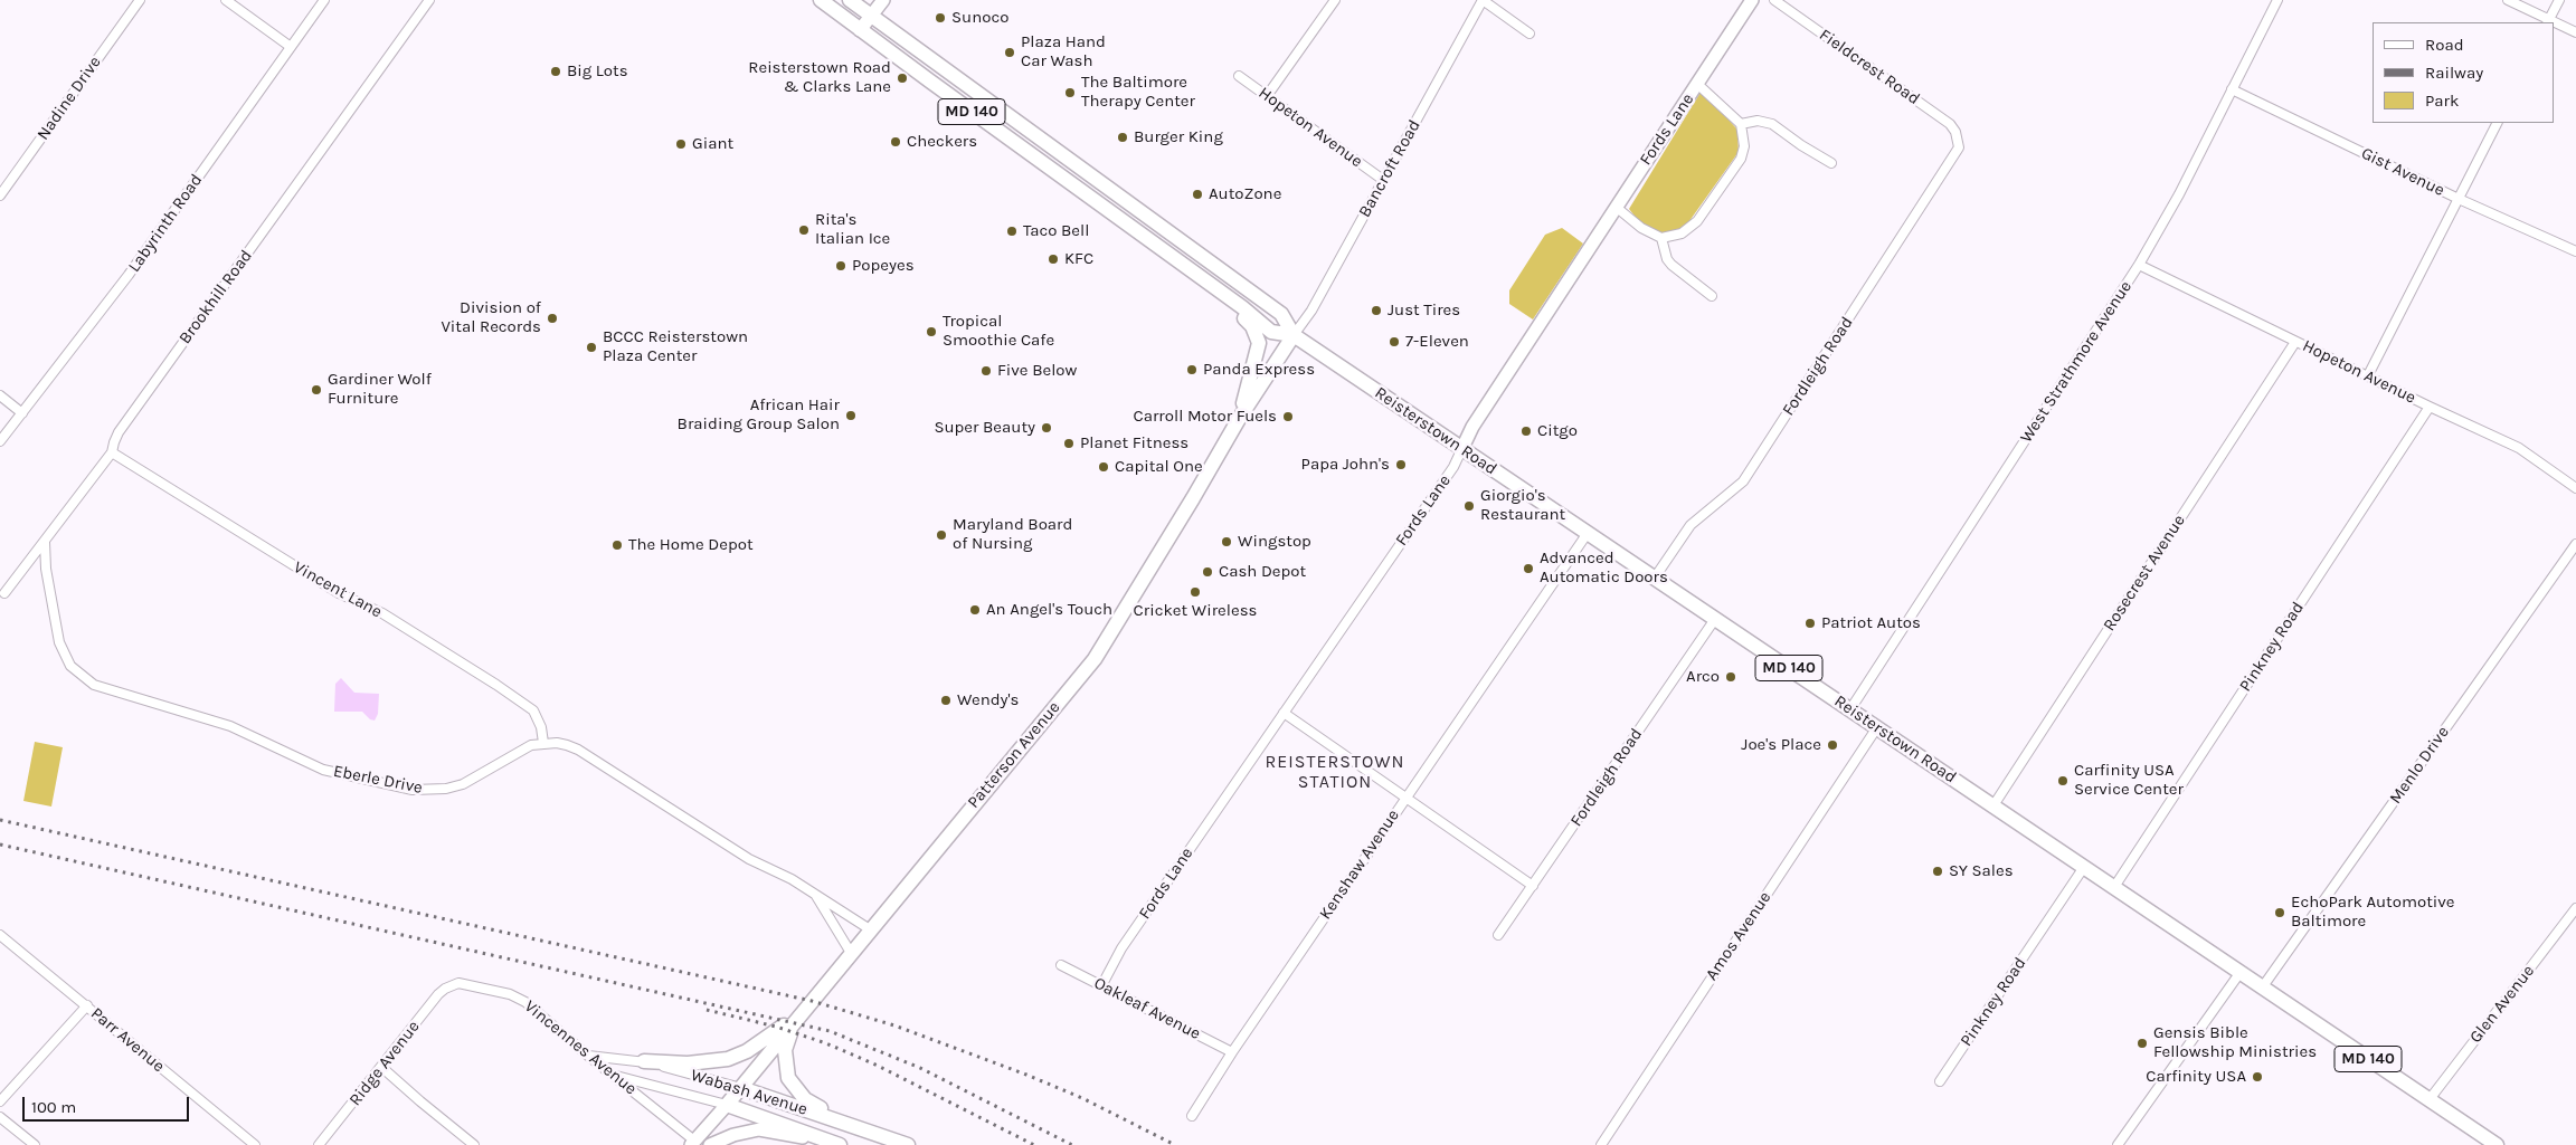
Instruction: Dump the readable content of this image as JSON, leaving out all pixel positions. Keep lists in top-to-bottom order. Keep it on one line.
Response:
{"streets":{"main road":["MD 140","Reisterstown Road","Patterson Avenue","Wabash Avenue"],"street":["Fieldcrest Road","Nadine Drive","Hopeton Avenue","Fords Lane","Bancroft Road","Gist Avenue","Labyrinth Road","Brookhill Road","West Strathmore Avenue","Fordleigh Road","Rosecrest Avenue","Vincent Lane","Pinkney Road","Menlo Drive","Eberle Drive","Kenshaw Avenue","Amos Avenue","Glen Avenue","Oakleaf Avenue","Parr Avenue","Vincennes Avenue","Ridge Avenue"]},"crossings":[["Fieldcrest Road","Fordleigh Road"],["Hopeton Avenue","Bancroft Road"],["Hopeton Avenue","West Strathmore Avenue"],["Hopeton Avenue","Rosecrest Avenue"],["Hopeton Avenue","Pinkney Road"],["Fords Lane","Reisterstown Road"],["Fords Lane","Oakleaf Avenue"],["Bancroft Road","Reisterstown Road"],["Bancroft Road","Patterson Avenue"],["Gist Avenue","West Strathmore Avenue"],["Brookhill Road","Vincent Lane"],["Brookhill Road","Eberle Drive"],["West Strathmore Avenue","Reisterstown Road"],["Fordleigh Road","Reisterstown Road"],["Reisterstown Road","Rosecrest Avenue"],["Reisterstown Road","Pinkney Road"],["Reisterstown Road","Patterson Avenue"],["Reisterstown Road","Menlo Drive"],["Reisterstown Road","Kenshaw Avenue"],["Reisterstown Road","Amos Avenue"],["Reisterstown Road","Glen Avenue"],["Vincent Lane","Eberle Drive"],["Patterson Avenue","Vincennes Avenue"],["Patterson Avenue","Wabash Avenue"],["Kenshaw Avenue","Oakleaf Avenue"],["Vincennes Avenue","Ridge Avenue"],["Vincennes Avenue","Wabash Avenue"]],"districts":["REISTERSTOWN STATION"],"places":["Sunoco","Plaza Hand Car Wash","Big Lots","Reisterstown Road & Clarks Lane","The Baltimore Therapy Center","Burger King","Checkers","Giant","AutoZone","Rita's Italian Ice","Taco Bell","KFC","Popeyes","Just Tires","Division of Vital Records","Tropical Smoothie Cafe","7-Eleven","BCCC Reisterstown Plaza Center","Panda Express","Five Below","Gardiner Wolf Furniture","African Hair Braiding Group Salon","Carroll Motor Fuels","Super Beauty","Citgo","Planet Fitness","Papa John's","Capital One","Giorgio's Restaurant","Maryland Board of Nursing","Wingstop","The Home Depot","Advanced Automatic Doors","Cash Depot","Cricket Wireless","An Angel's Touch","Patriot Autos","Arco","Wendy's","Joe's Place","Carfinity USA Service Center","SY Sales","EchoPark Automotive Baltimore","Gensis Bible Fellowship Ministries","Carfinity USA"],"legend":["Road","Railway","Park"],"scale_bar":"100 m"}
